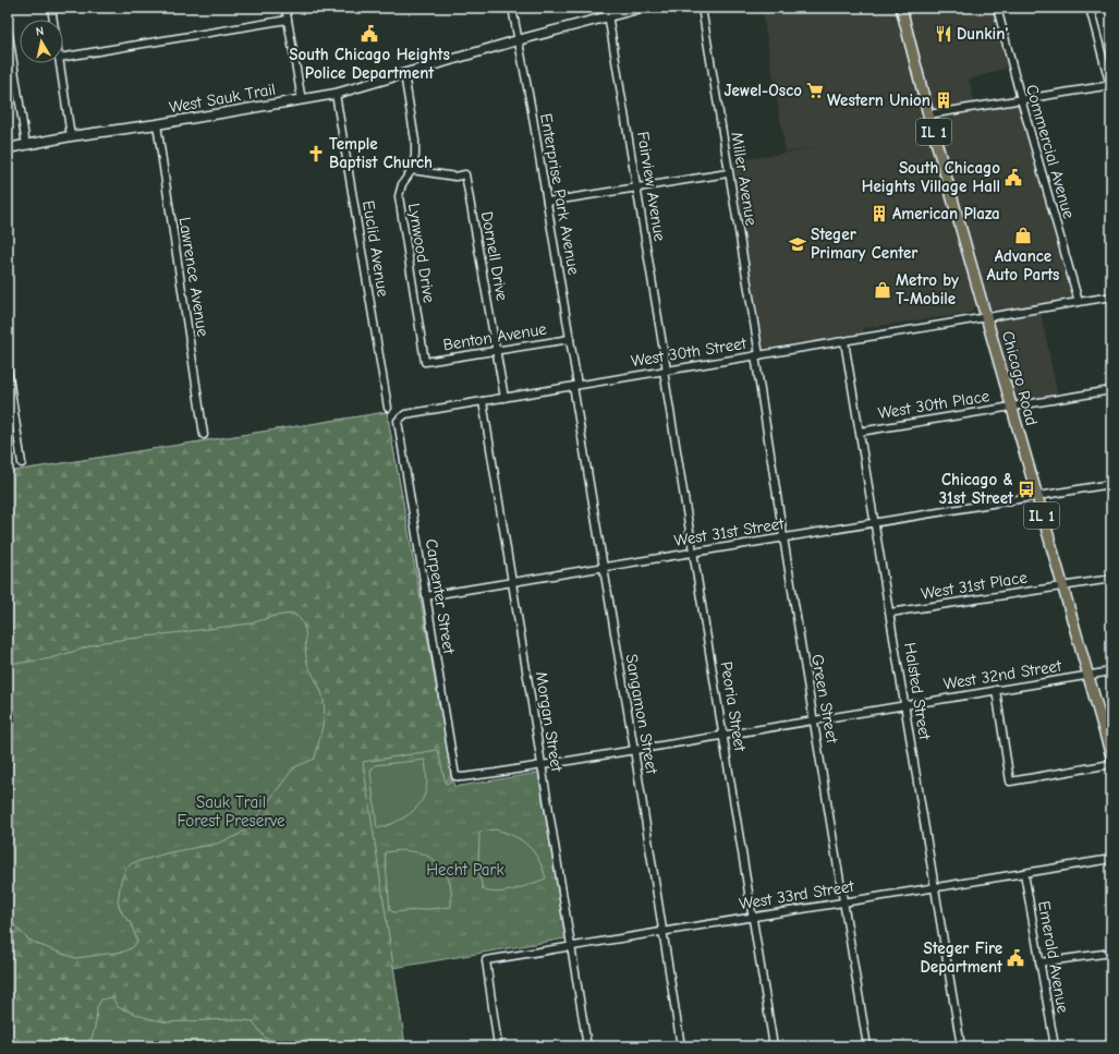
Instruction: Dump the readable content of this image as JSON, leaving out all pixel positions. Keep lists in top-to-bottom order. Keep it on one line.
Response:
{"streets":{"main road":["West Sauk Trail","IL 1","Chicago Road"],"street":["Commercial Avenue","Miller Avenue","Fairview Avenue","Enterprise Park Avenue","Euclid Avenue","Lynwood Drive","Dornell Drive","Lawrence Avenue","Benton Avenue","West 30th Street","West 30th Place","West 31st Street","West 31st Place","Carpenter Street","West 32nd Street","Halsted Street","Green Street","Peoria Street","Sangamon Street","Morgan Street","West 33rd Street","Emerald Avenue"]},"crossings":[["West Sauk Trail","Fairview Avenue"],["West Sauk Trail","Enterprise Park Avenue"],["West Sauk Trail","Euclid Avenue"],["West Sauk Trail","Lynwood Drive"],["West Sauk Trail","Lawrence Avenue"],["Commercial Avenue","West 30th Street"],["Miller Avenue","West 30th Street"],["Miller Avenue","Green Street"],["Fairview Avenue","West 30th Street"],["Fairview Avenue","Peoria Street"],["Enterprise Park Avenue","Benton Avenue"],["Enterprise Park Avenue","West 30th Street"],["Enterprise Park Avenue","Sangamon Street"],["Lynwood Drive","Dornell Drive"],["Lynwood Drive","Benton Avenue"],["Dornell Drive","Benton Avenue"],["Dornell Drive","West 30th Street"],["West 30th Street","Chicago Road"],["West 30th Street","Carpenter Street"],["West 30th Street","Halsted Street"],["West 30th Street","Green Street"],["West 30th Street","Peoria Street"],["West 30th Street","Sangamon Street"],["West 30th Street","Morgan Street"],["Chicago Road","West 30th Place"],["Chicago Road","West 31st Street"],["Chicago Road","West 31st Place"],["Chicago Road","West 32nd Street"],["West 30th Place","Halsted Street"],["West 31st Street","Carpenter Street"],["West 31st Street","Halsted Street"],["West 31st Street","Green Street"],["West 31st Street","Peoria Street"],["West 31st Street","Sangamon Street"],["West 31st Street","Morgan Street"],["West 31st Place","Halsted Street"],["Carpenter Street","West 32nd Street"],["West 32nd Street","Halsted Street"],["West 32nd Street","Green Street"],["West 32nd Street","Peoria Street"],["West 32nd Street","Sangamon Street"],["West 32nd Street","Morgan Street"],["Halsted Street","West 33rd Street"],["Green Street","West 33rd Street"],["Peoria Street","West 33rd Street"],["Sangamon Street","West 33rd Street"],["Morgan Street","West 33rd Street"],["West 33rd Street","Emerald Avenue"]],"parks":["Sauk Trail Forest Preserve","Hecht Park"],"places":{"public building":["South Chicago Heights Police Department","South Chicago Heights Village Hall","Steger Fire Department"],"restaurant":["Dunkin'"],"supermarket":["Jewel-Osco"],"building":["Western Union","American Plaza"],"church":["Temple Baptist Church"],"shop":["Advance Auto Parts","Metro by T-Mobile"],"school or university":["Steger Primary Center"],"bus stop":["Chicago & 31st Street"]},"north":"top"}
